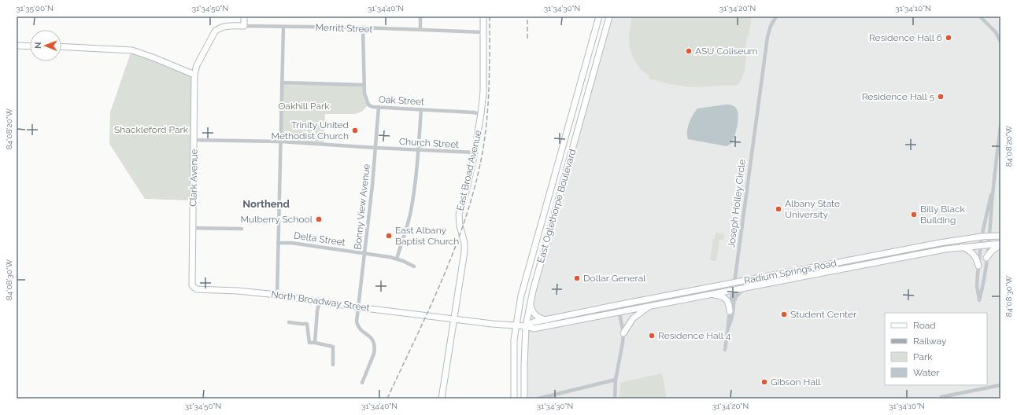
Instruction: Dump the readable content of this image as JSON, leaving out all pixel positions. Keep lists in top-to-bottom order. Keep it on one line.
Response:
{"streets":{"main road":["Merritt Street","East Broad Avenue","Clark Avenue","East Oglethorpe Boulevard","Radium Springs Road","North Broadway Street"],"street":["Oak Street","Church Street","Joseph Holley Circle","Bonny View Avenue","Delta Street"]},"crossings":[["Merritt Street","East Broad Avenue"],["Merritt Street","Clark Avenue"],["Oak Street","East Broad Avenue"],["Oak Street","Bonny View Avenue"],["Church Street","East Broad Avenue"],["Church Street","Clark Avenue"],["Church Street","Bonny View Avenue"],["East Broad Avenue","North Broadway Street"],["Clark Avenue","North Broadway Street"],["Joseph Holley Circle","Radium Springs Road"],["East Oglethorpe Boulevard","Radium Springs Road"],["East Oglethorpe Boulevard","North Broadway Street"],["Bonny View Avenue","Delta Street"],["Bonny View Avenue","North Broadway Street"],["Radium Springs Road","North Broadway Street"]],"districts":["Northend"],"parks":["Oakhill Park","Shackleford Park"],"places":["Residence Hall 6","ASU Coliseum","Residence Hall 5","Trinity United Methodist Church","Albany State University","Billy Black Building","Mulberry School","East Albany Baptist Church","Dollar General","Student Center","Residence Hall 4","Gibson Hall"],"legend":["Road","Railway","Park","Water"],"north":"left","coordinates":["31°35'00\"N","31°34'50\"N","31°34'40\"N","31°34'30\"N","31°34'20\"N","31°34'10\"N","84°08'20\"W","84°08'30\"W"]}
